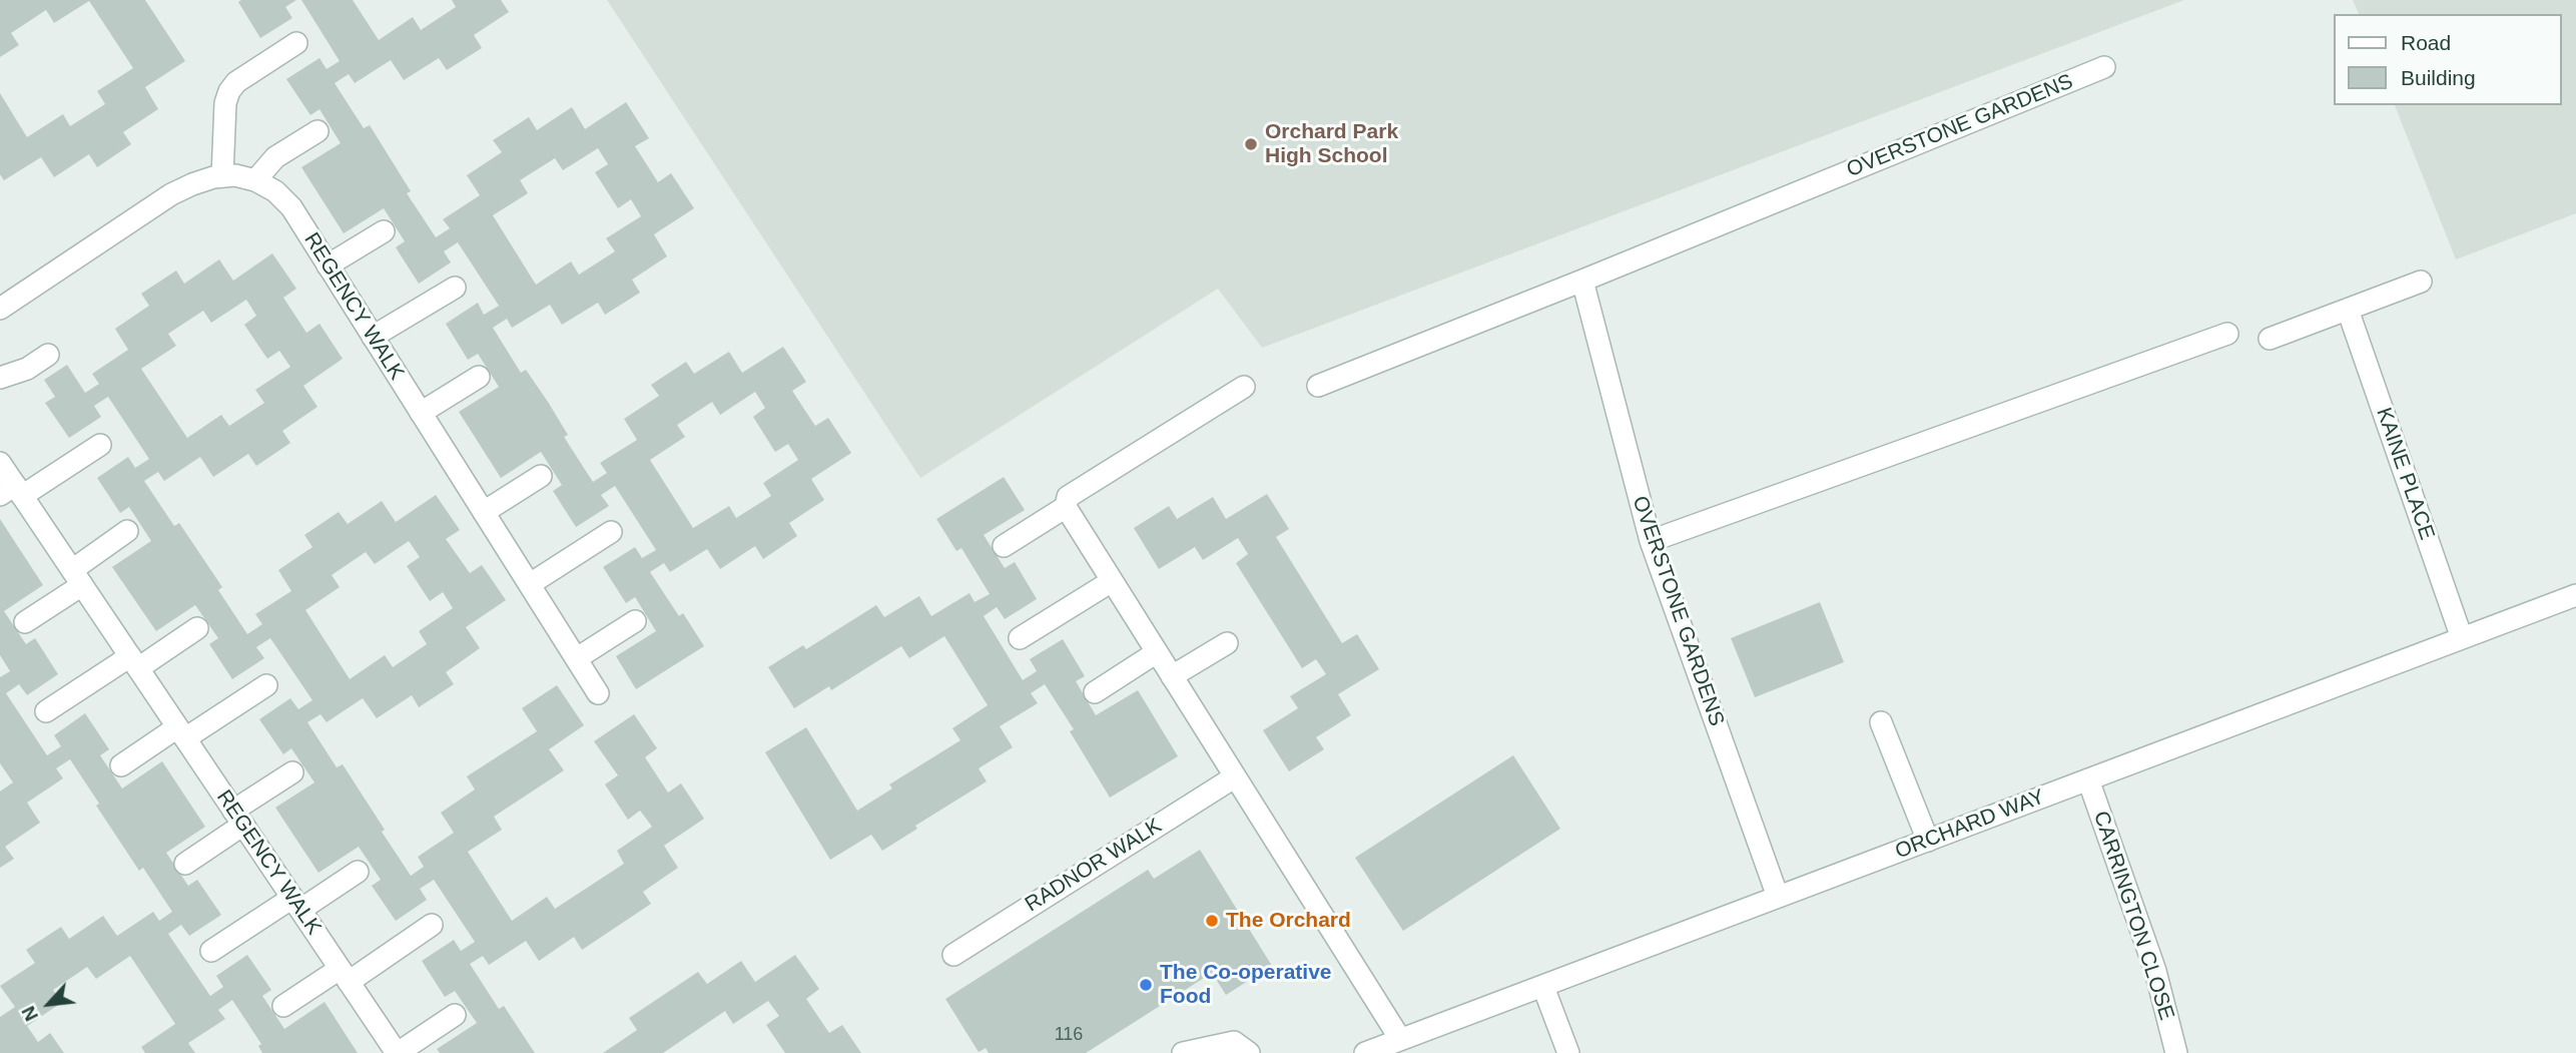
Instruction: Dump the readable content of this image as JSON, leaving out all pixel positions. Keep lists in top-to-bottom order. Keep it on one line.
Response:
{"streets":{"street":["OVERSTONE GARDENS","REGENCY WALK","KAINE PLACE","ORCHARD WAY","RADNOR WALK","CARRINGTON CLOSE"]},"crossings":[["OVERSTONE GARDENS","ORCHARD WAY"],["KAINE PLACE","ORCHARD WAY"],["ORCHARD WAY","CARRINGTON CLOSE"]],"places":["Orchard Park High School","The Orchard","The Co-operative Food"],"house_numbers":["116"],"legend":["Road","Building"],"north":"bottom left"}
